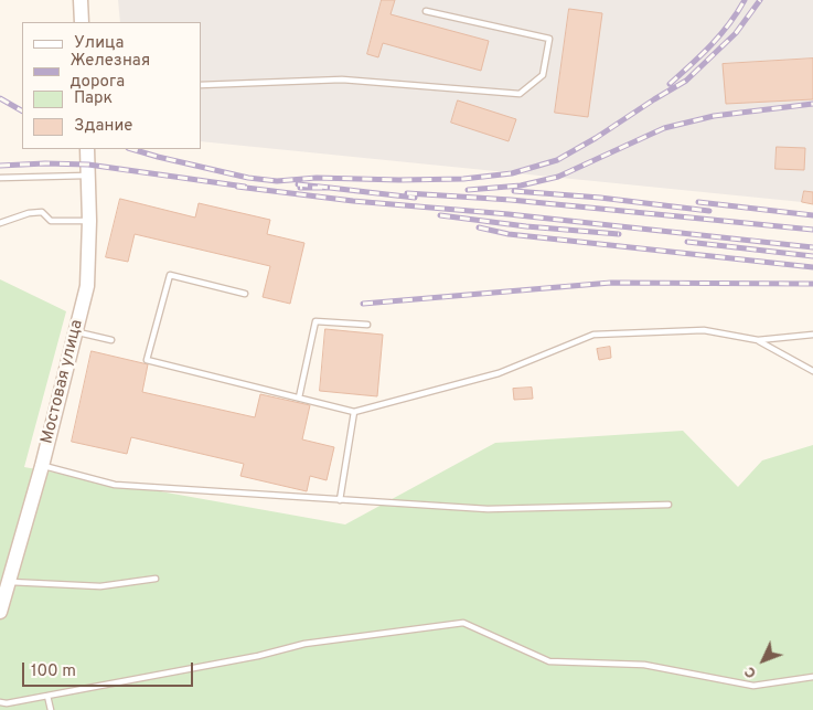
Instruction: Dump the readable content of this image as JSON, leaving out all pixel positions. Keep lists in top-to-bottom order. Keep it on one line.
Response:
{"streets":{"street":["Мостовая улица"]},"legend":["Улица","Железная дорога","Парк","Здание"],"scale_bar":"100 m","north":"bottom left"}
